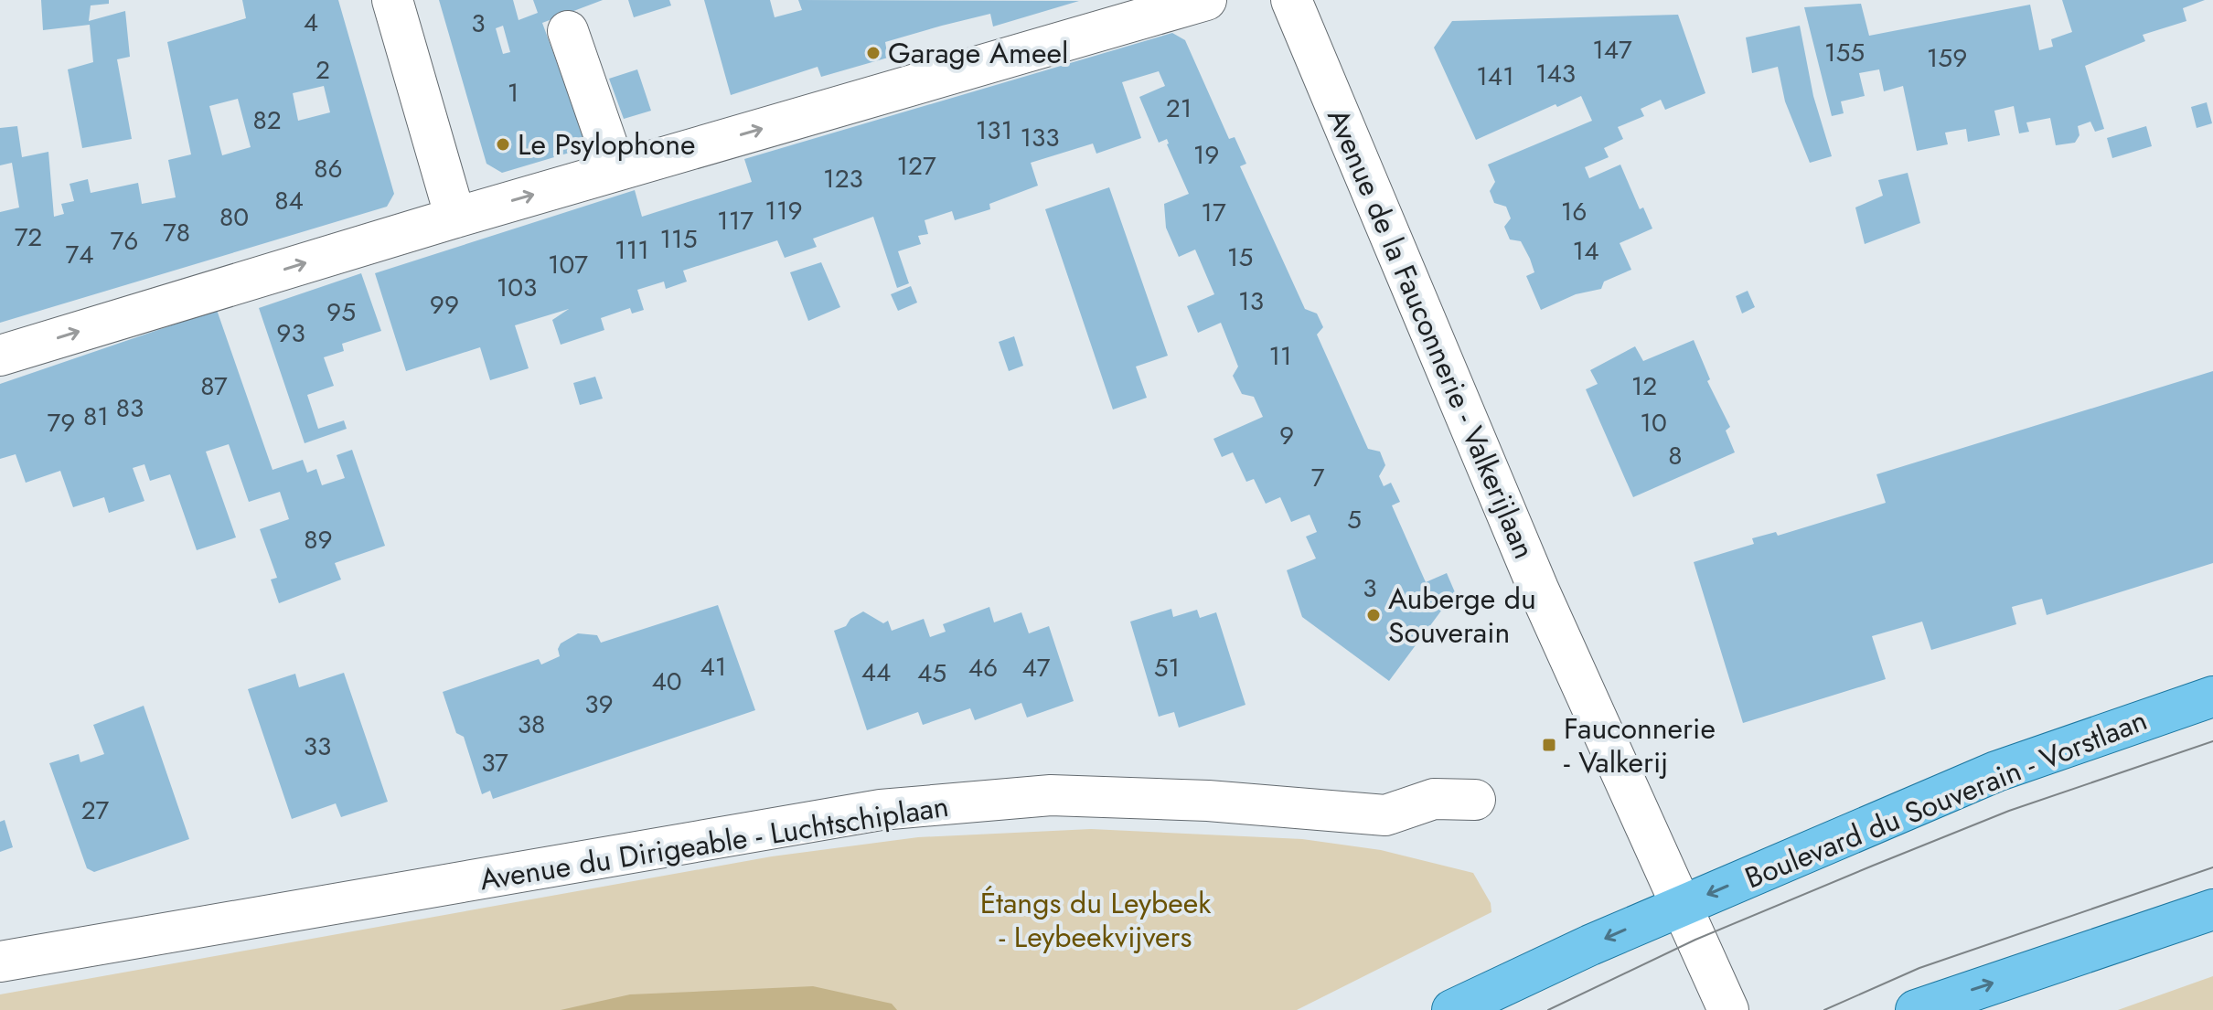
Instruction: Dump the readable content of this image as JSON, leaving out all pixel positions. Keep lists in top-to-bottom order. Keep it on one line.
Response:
{"streets":{"main road":["Boulevard du Souverain - Vorstlaan"],"street":["Avenue de la Fauconnerie - Valkerijlaan","Avenue du Dirigeable - Luchtschiplaan"]},"crossings":[["Avenue de la Fauconnerie - Valkerijlaan","Boulevard du Souverain - Vorstlaan"]],"parks":["Étangs du Leybeek - Leybeekvijvers"],"places":{"other":["Garage Ameel","Le Psylophone","Auberge du Souverain"],"transit":["Fauconnerie - Valkerij"]},"house_numbers":["4","3","147","155","159","2","143","141","1","21","82","131","133","19","127","86","123","84","119","16","17","80","117","78","72","115","76","111","14","74","15","107","103","13","99","95","93","11","87","12","83","81","79","10","9","8","7","5","89","3","41","46","47","51","44","45","40","39","38","33","37","27"]}
